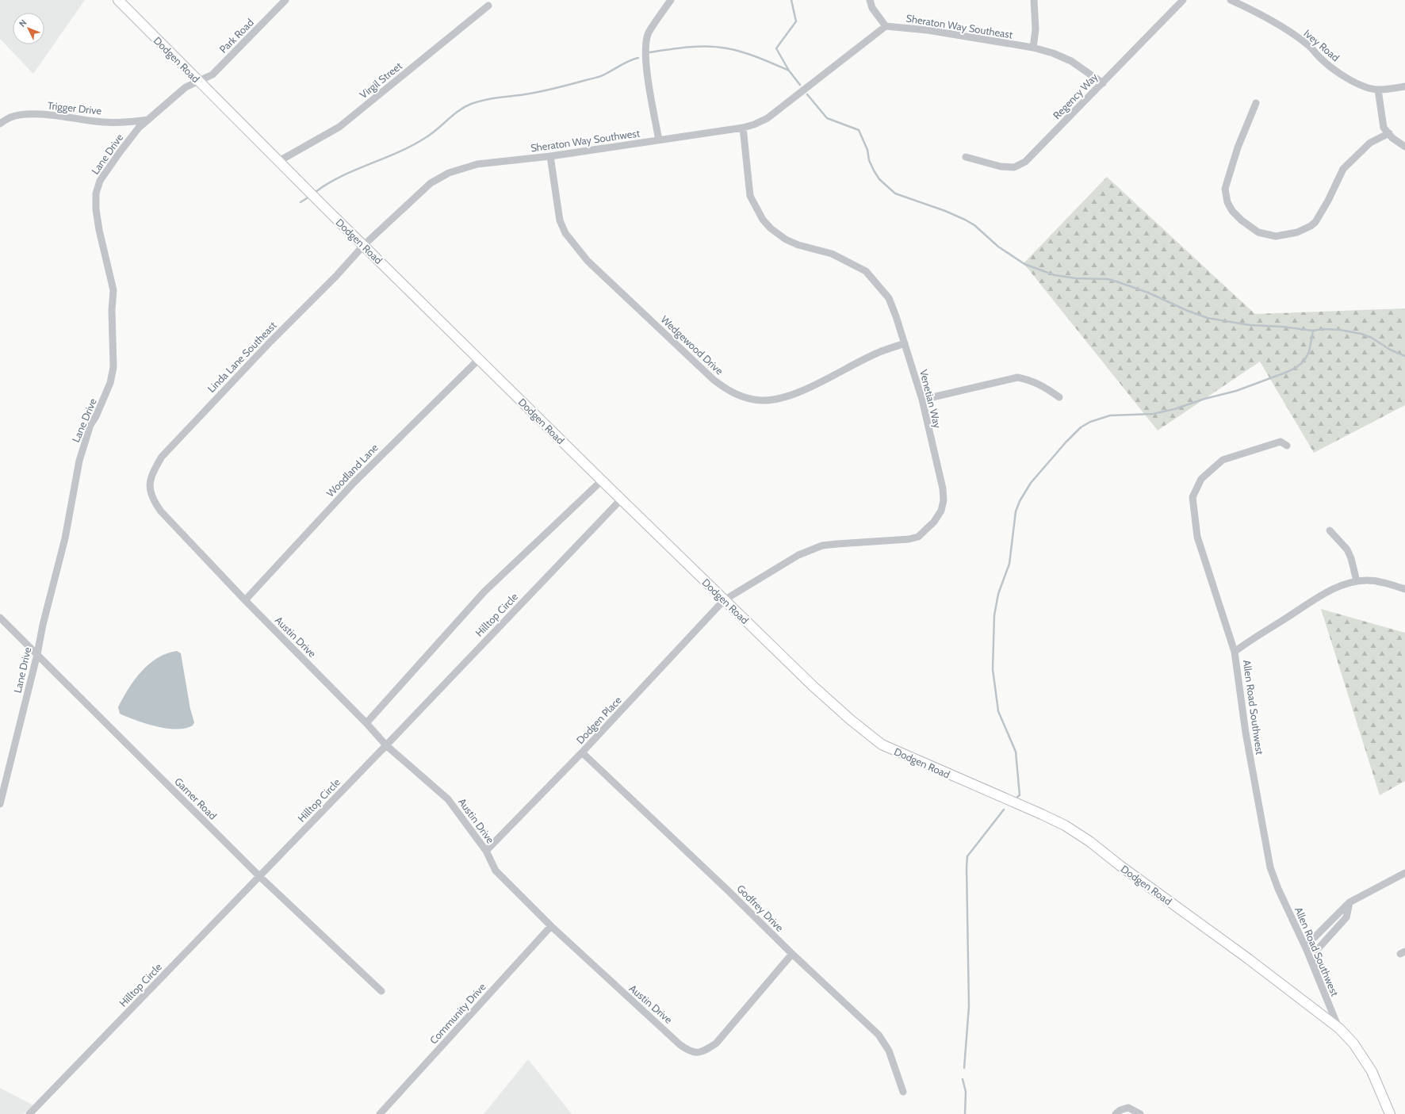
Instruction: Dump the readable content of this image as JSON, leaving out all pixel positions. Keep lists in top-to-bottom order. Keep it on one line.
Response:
{"streets":{"street":["Sheraton Way Southeast","Park Road","Ivey Road","Dodgen Road","Virgil Street","Regency Way","Trigger Drive","Sheraton Way Southwest","Lane Drive","Wedgewood Drive","Linda Lane Southeast","Venetian Way","Woodland Lane","Hilltop Circle","Austin Drive","Allen Road Southwest","Dodgen Place","Garner Road","Godfrey Drive","Community Drive"]},"crossings":[["Sheraton Way Southeast","Regency Way"],["Sheraton Way Southeast","Sheraton Way Southwest"],["Park Road","Dodgen Road"],["Park Road","Lane Drive"],["Dodgen Road","Virgil Street"],["Dodgen Road","Sheraton Way Southwest"],["Dodgen Road","Lane Drive"],["Dodgen Road","Linda Lane Southeast"],["Dodgen Road","Venetian Way"],["Dodgen Road","Woodland Lane"],["Dodgen Road","Hilltop Circle"],["Dodgen Road","Allen Road Southwest"],["Dodgen Road","Dodgen Place"],["Trigger Drive","Lane Drive"],["Sheraton Way Southwest","Wedgewood Drive"],["Sheraton Way Southwest","Linda Lane Southeast"],["Sheraton Way Southwest","Venetian Way"],["Lane Drive","Garner Road"],["Wedgewood Drive","Venetian Way"],["Linda Lane Southeast","Austin Drive"],["Venetian Way","Dodgen Place"],["Woodland Lane","Austin Drive"],["Hilltop Circle","Austin Drive"],["Hilltop Circle","Garner Road"],["Austin Drive","Dodgen Place"],["Austin Drive","Godfrey Drive"],["Austin Drive","Community Drive"],["Dodgen Place","Godfrey Drive"]],"north":"top left"}
